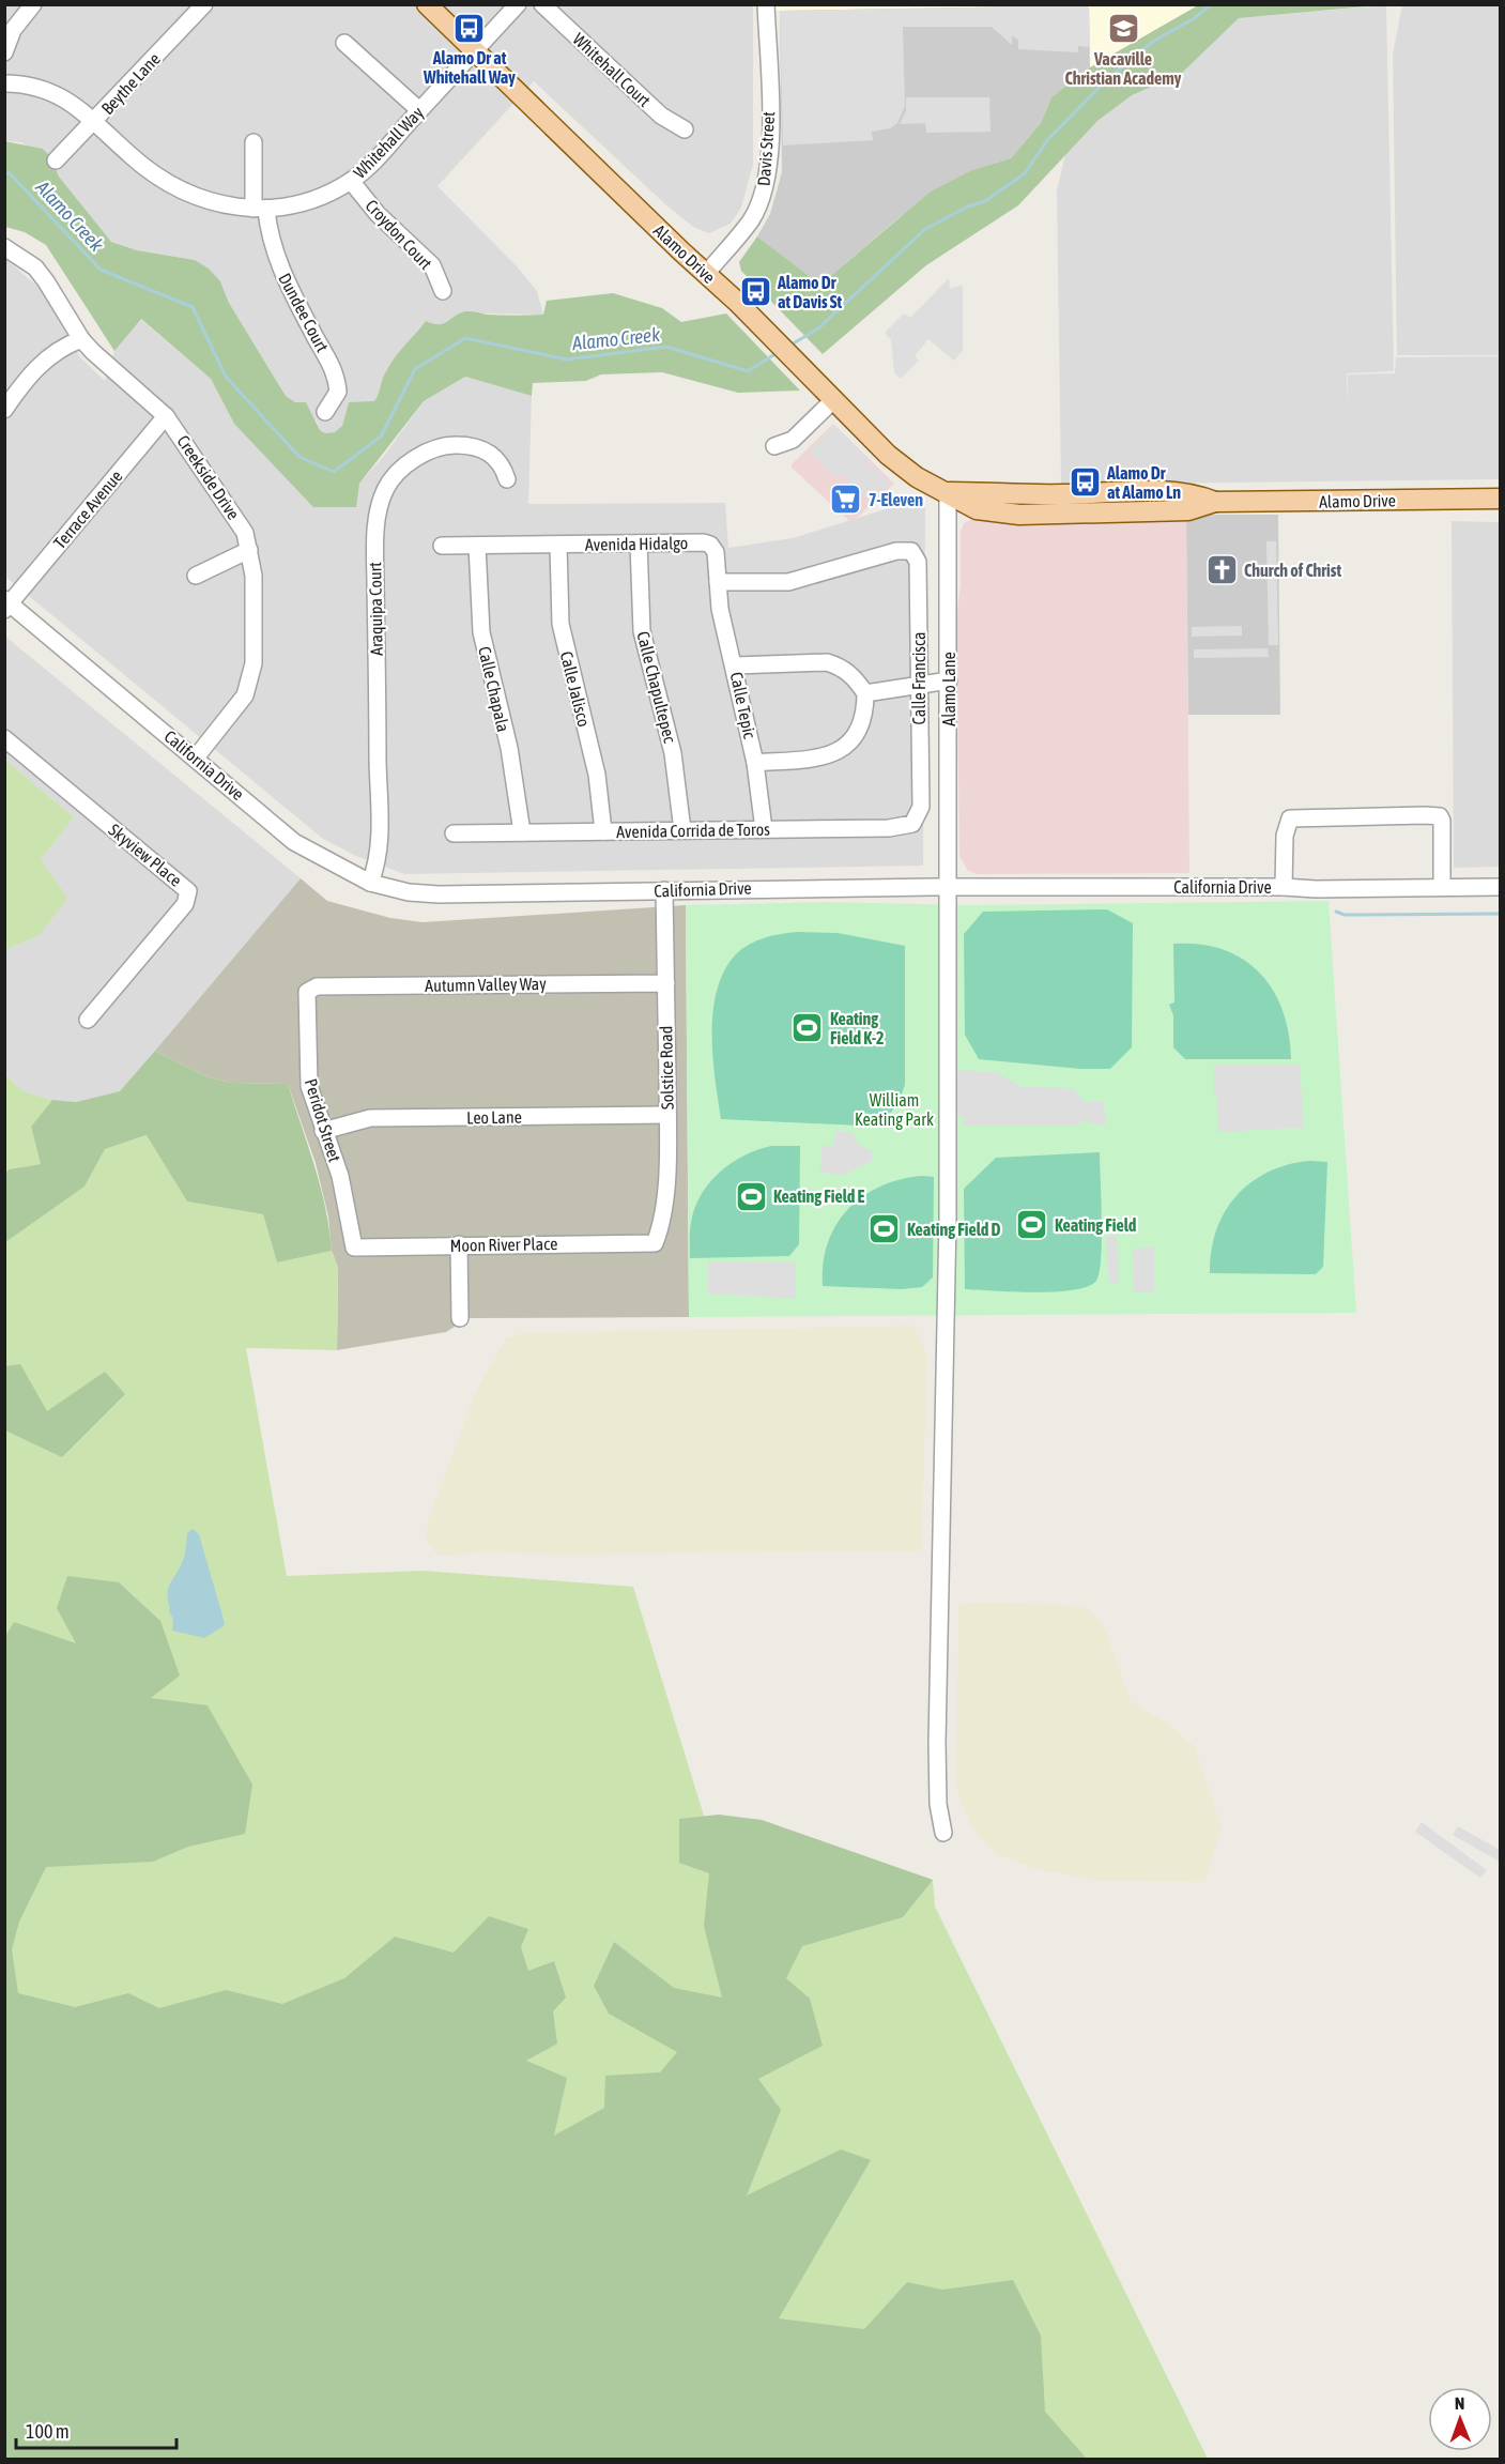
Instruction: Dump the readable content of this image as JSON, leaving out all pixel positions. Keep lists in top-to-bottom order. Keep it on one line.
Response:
{"streets":{"main road":["Alamo Drive"],"street":["Whitehall Court","Beythe Lane","Whitehall Way","Davis Street","Croydon Court","Dundee Court","Creekside Drive","Terrace Avenue","Avenida Hidalgo","Araquipa Court","Calle Francisca","Calle Chapultepec","Calle Chapala","Calle Jalisco","Alamo Lane","Calle Tepic","California Drive","Avenida Corrida de Toros","Skyview Place","Autumn Valley Way","Solstice Road","Leo Lane","Peridot Street","Moon River Place"]},"crossings":[["Beythe Lane","Whitehall Way"],["Whitehall Way","Croydon Court"],["Whitehall Way","Alamo Drive"],["Whitehall Way","Dundee Court"],["Davis Street","Alamo Drive"],["Alamo Drive","Alamo Lane"],["Creekside Drive","Terrace Avenue"],["Creekside Drive","California Drive"],["Terrace Avenue","California Drive"],["Avenida Hidalgo","Calle Francisca"],["Avenida Hidalgo","Calle Chapultepec"],["Avenida Hidalgo","Calle Chapala"],["Avenida Hidalgo","Calle Jalisco"],["Avenida Hidalgo","Calle Tepic"],["Araquipa Court","California Drive"],["Calle Francisca","Calle Tepic"],["Calle Francisca","Avenida Corrida de Toros"],["Calle Chapultepec","Avenida Corrida de Toros"],["Calle Chapala","Avenida Corrida de Toros"],["Calle Jalisco","Avenida Corrida de Toros"],["Alamo Lane","California Drive"],["Calle Tepic","Avenida Corrida de Toros"],["California Drive","Solstice Road"],["Autumn Valley Way","Solstice Road"],["Autumn Valley Way","Peridot Street"],["Solstice Road","Leo Lane"],["Solstice Road","Moon River Place"],["Leo Lane","Peridot Street"],["Peridot Street","Moon River Place"]],"water":["Alamo Creek"],"parks":["William Keating Park"],"places":{"bus stop":["Alamo Dr at Whitehall Way","Alamo Dr at Davis St","Alamo Dr at Alamo Ln"],"school or university":["Vacaville Christian Academy"],"supermarket":["7-Eleven"],"church":["Church of Christ"],"sports":["Keating Field K-2","Keating Field E","Keating Field","Keating Field D"]},"scale_bar":"100 m","north":"top"}
